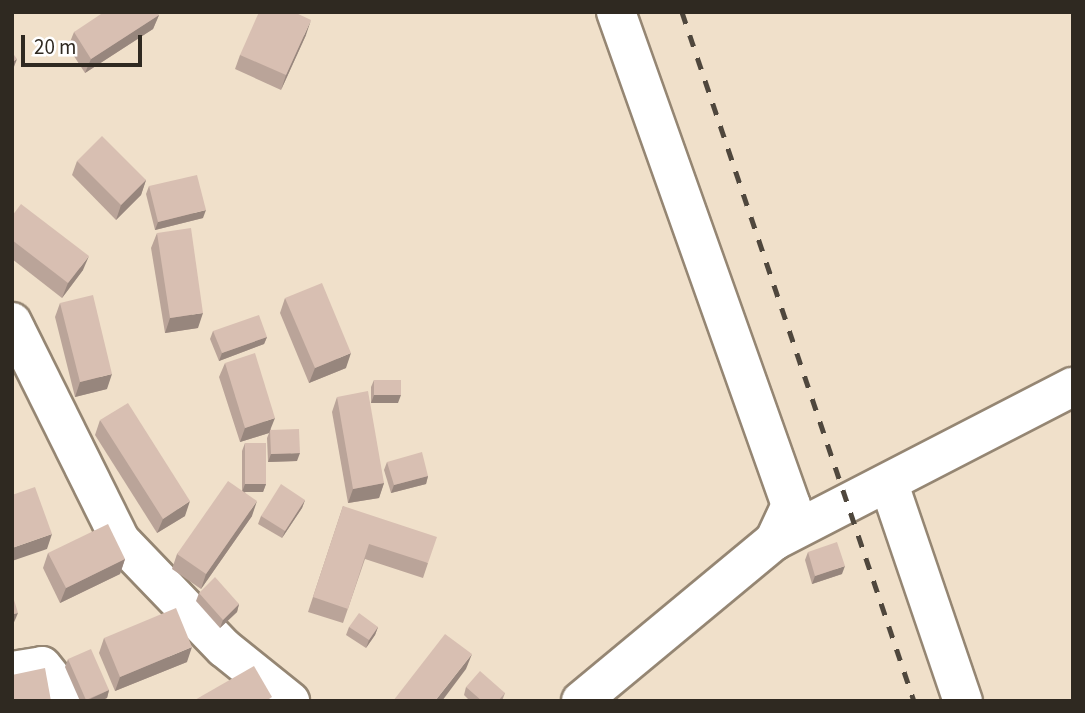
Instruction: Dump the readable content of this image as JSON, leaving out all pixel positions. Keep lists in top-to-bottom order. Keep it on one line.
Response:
{"scale_bar":"20 m"}
